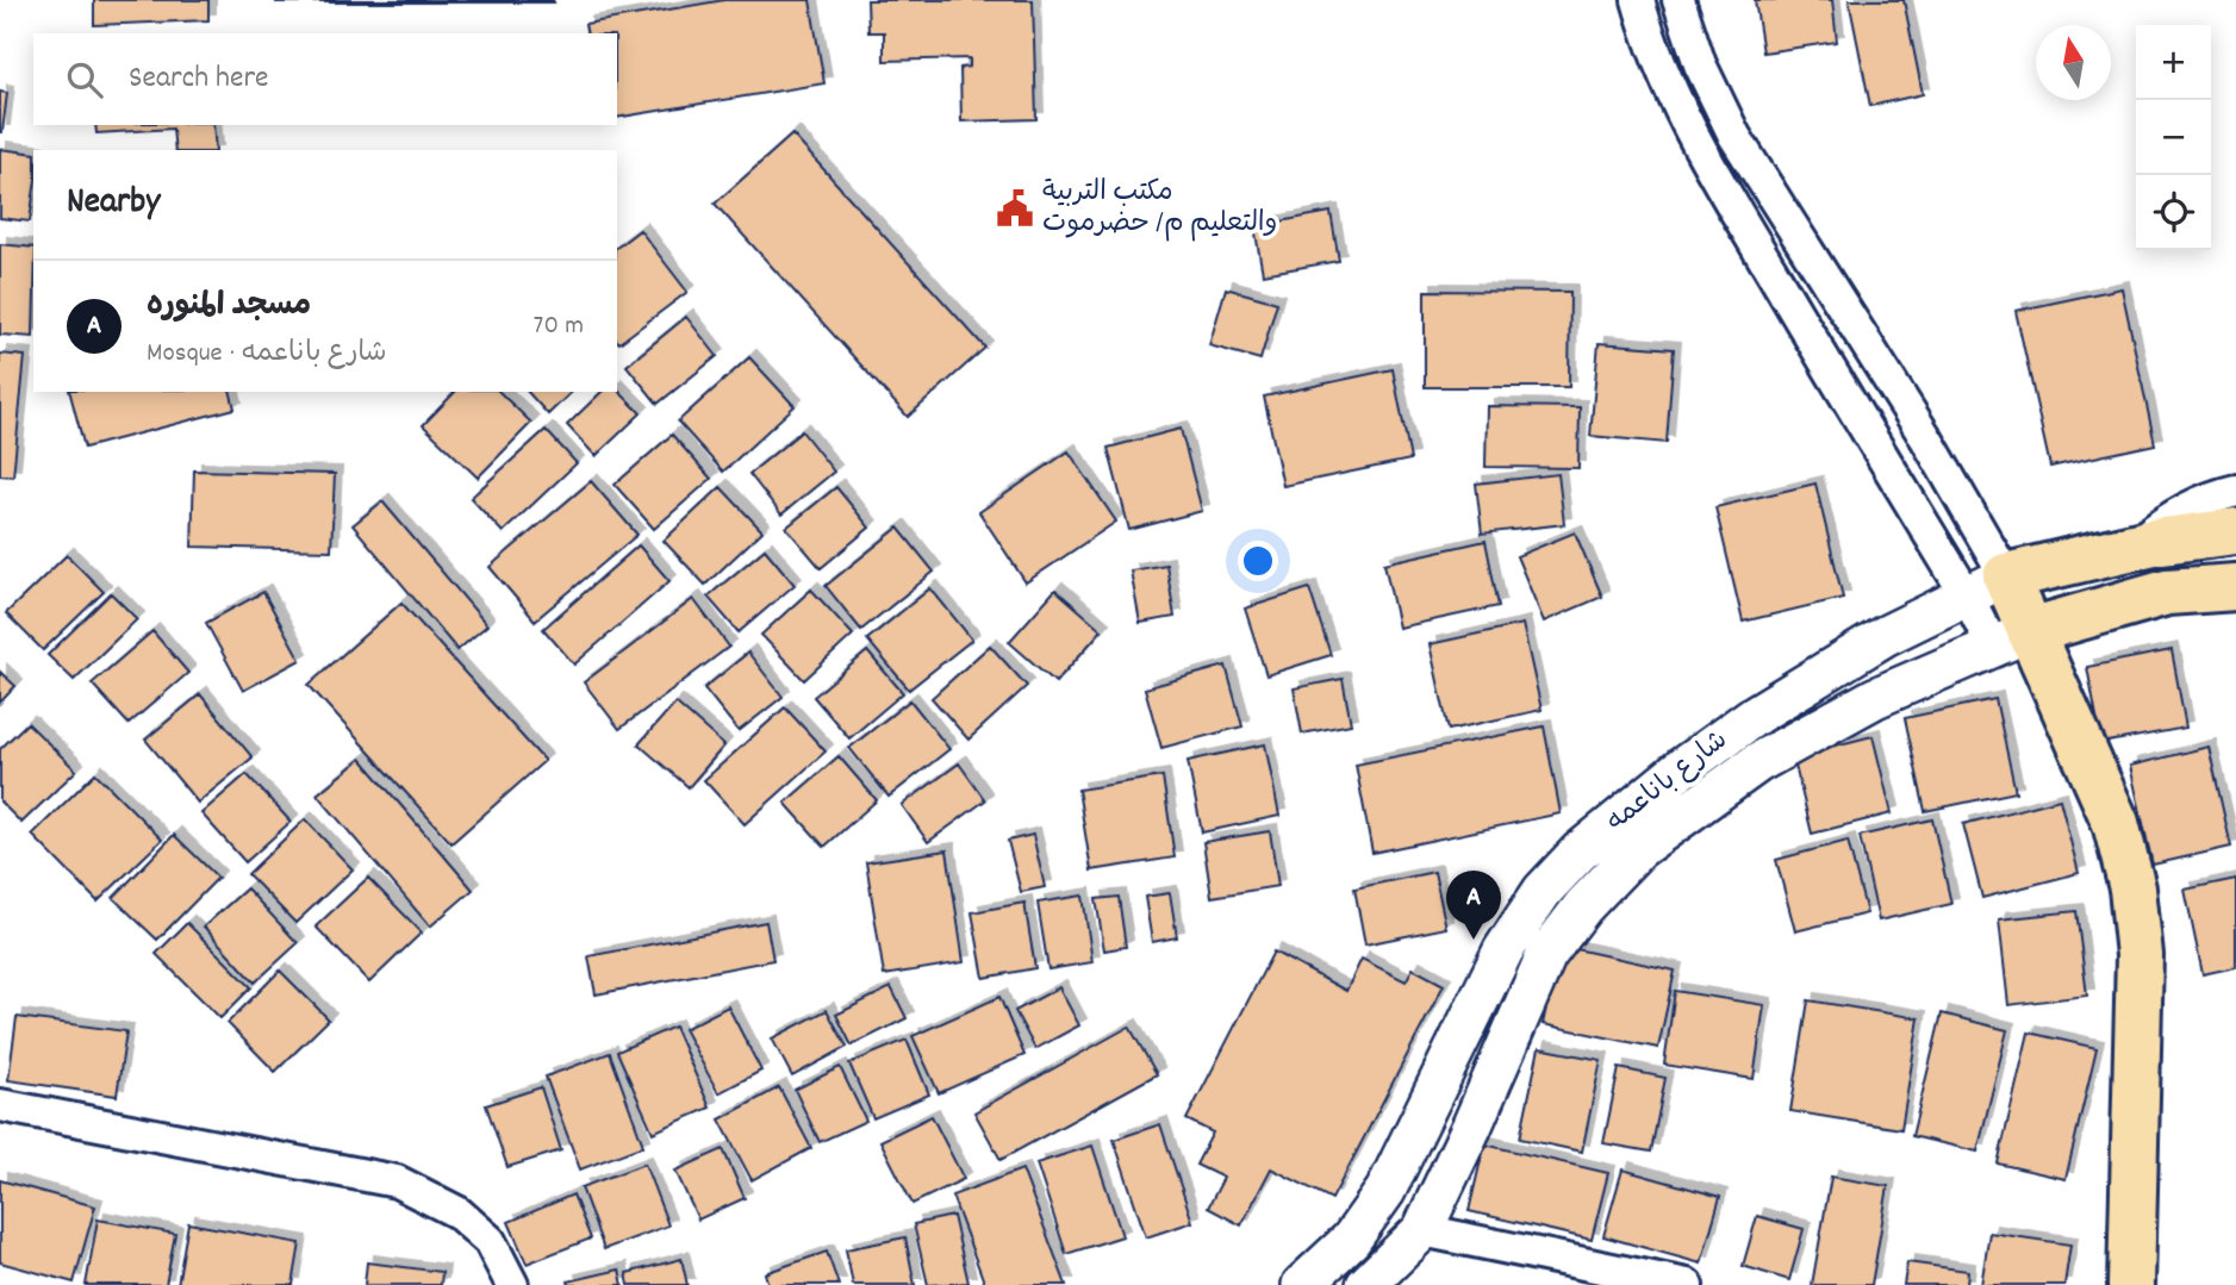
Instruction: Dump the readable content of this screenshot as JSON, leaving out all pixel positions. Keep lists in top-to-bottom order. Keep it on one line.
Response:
{"streets":{"highway":["شارع باناعمه"]},"places":{"public building":["مكتب التربية والتعليم م/ حضرموت"]},"north":"top","page":{"map_buttons":["+","−"],"search":"Search here","heading":"Nearby","list":[{"mark":"A","name":"مسجد المنوره","note":"Mosque · شارع باناعمه","value":"70 m"}],"pins":"A"}}
